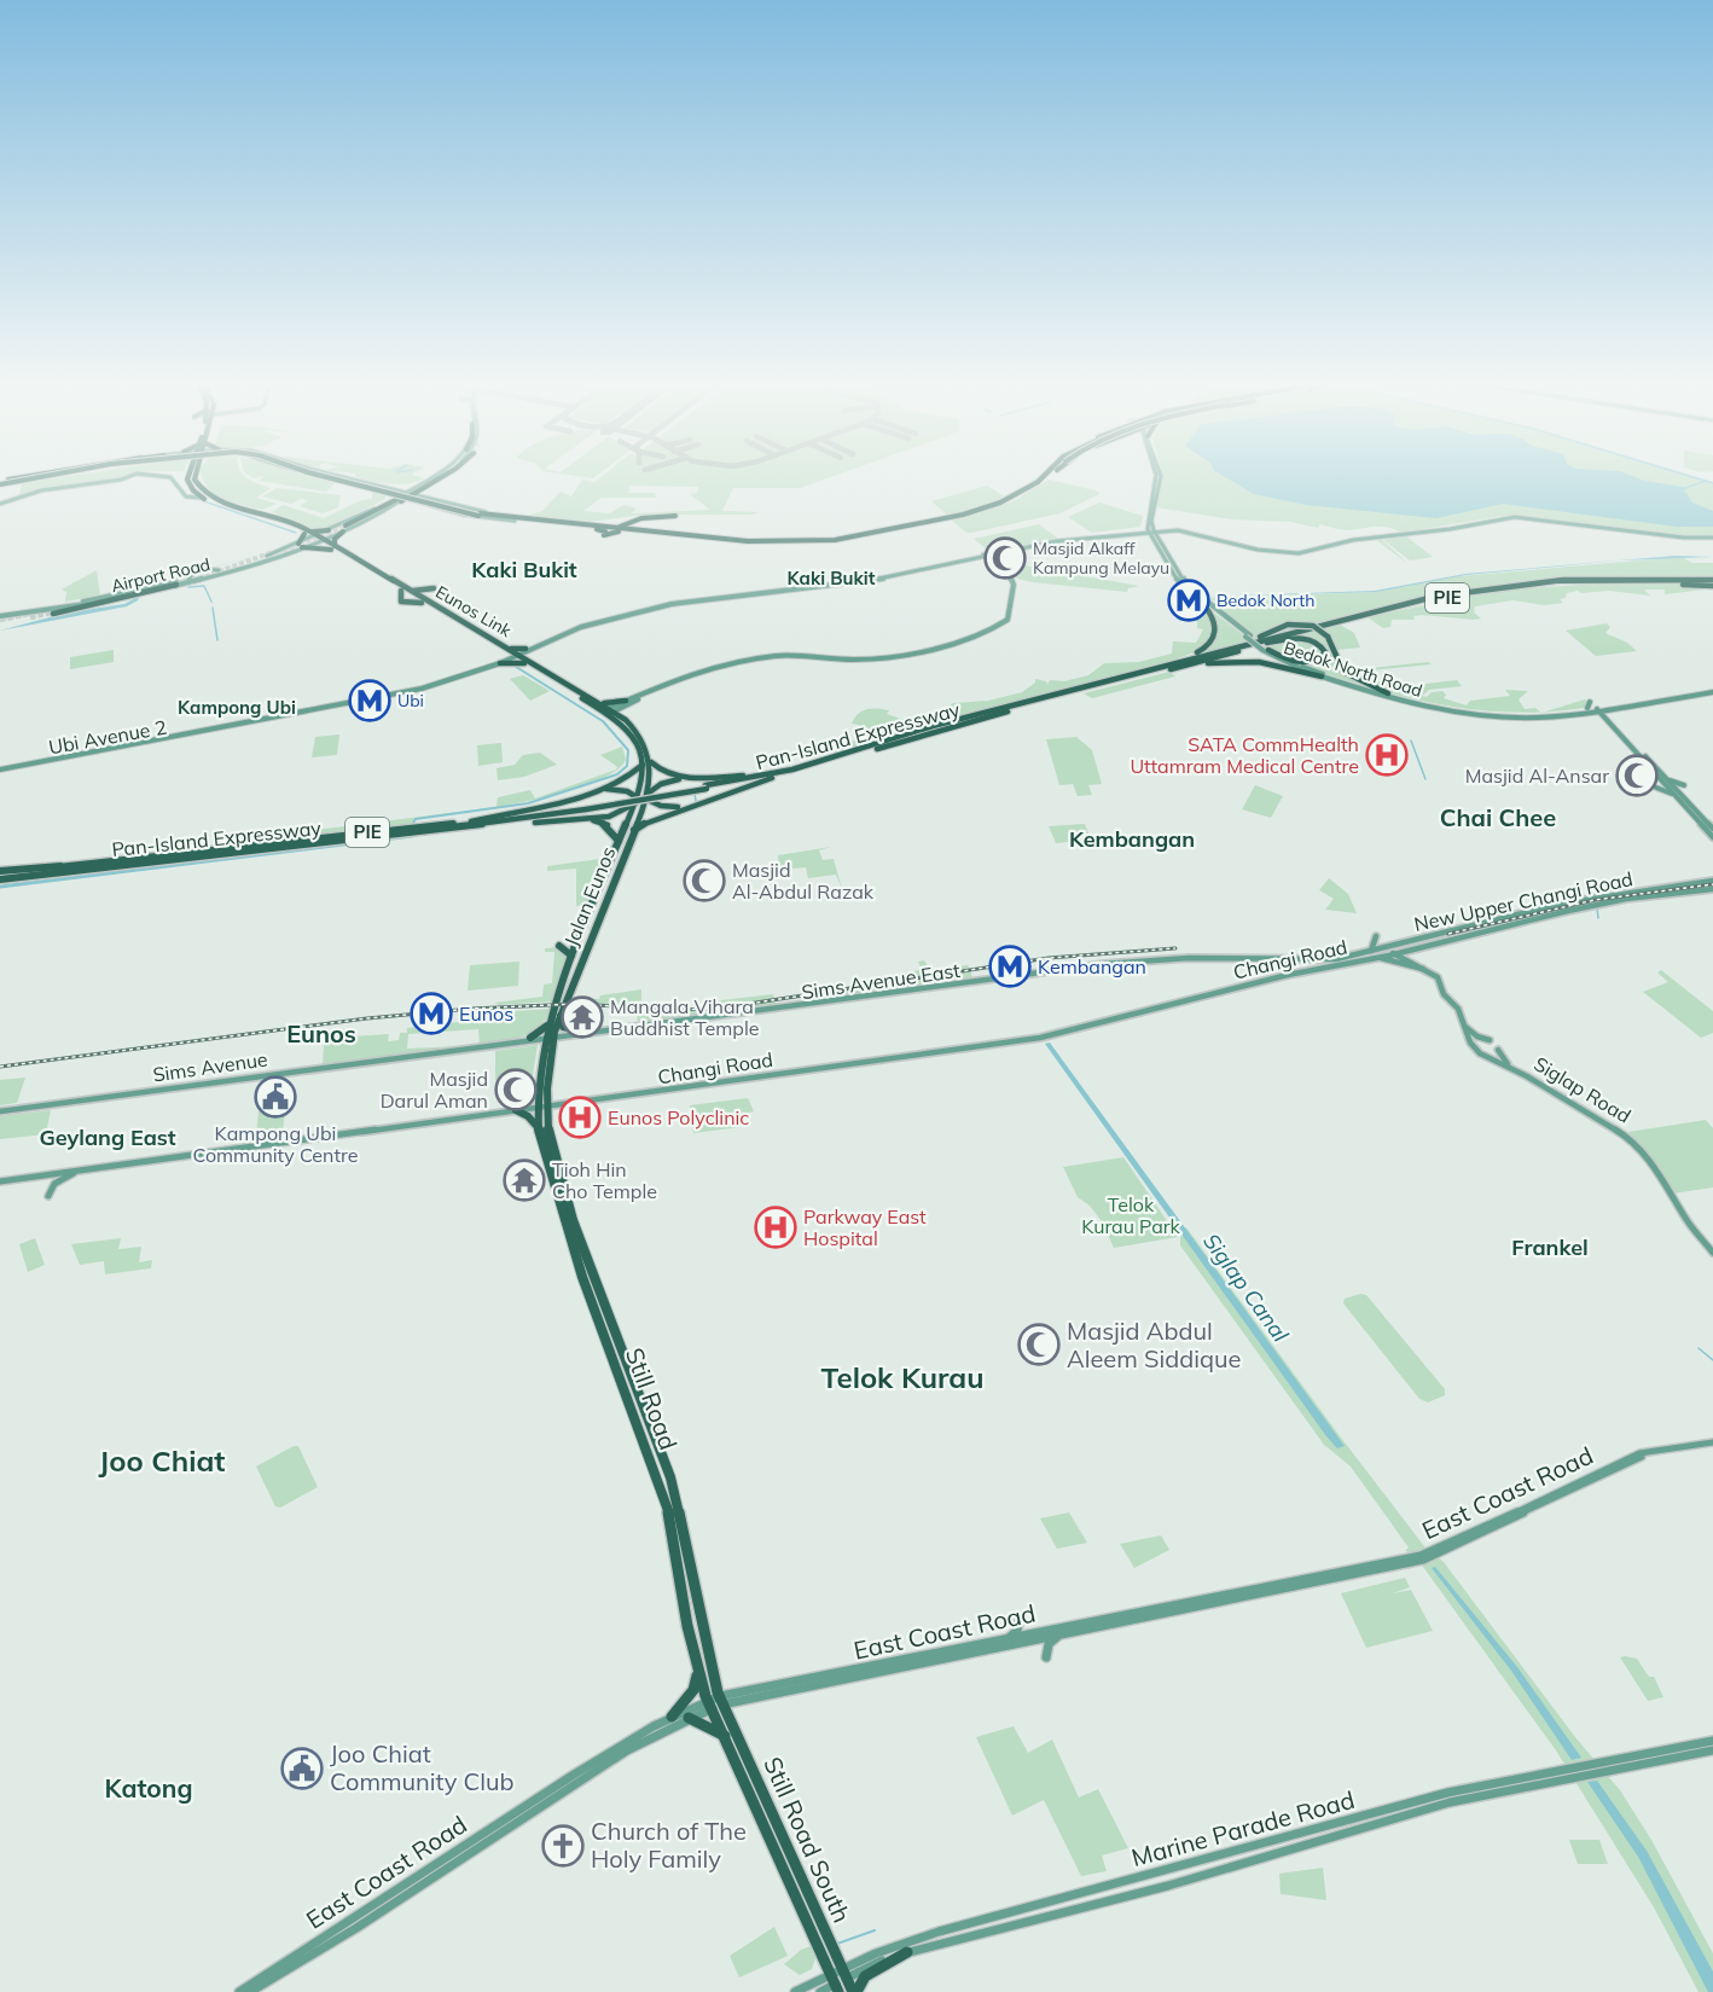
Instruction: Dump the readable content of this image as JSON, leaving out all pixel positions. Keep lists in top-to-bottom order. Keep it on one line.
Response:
{"streets":{"highway":["PIE","Eunos Link","Pan-Island Expressway","Jalan Eunos","Still Road","Still Road South"],"main road":["Airport Road","Bedok North Road","Ubi Avenue 2","New Upper Changi Road","Changi Road","Sims Avenue East","Sims Avenue","Siglap Road","East Coast Road","Marine Parade Road"]},"crossings":[["Airport Road","Eunos Link"],["Eunos Link","Ubi Avenue 2"],["Bedok North Road","Pan-Island Expressway"],["Jalan Eunos","Changi Road"],["Jalan Eunos","Sims Avenue East"],["Jalan Eunos","Sims Avenue"],["Jalan Eunos","Still Road"],["New Upper Changi Road","Changi Road"],["New Upper Changi Road","Sims Avenue East"],["Changi Road","Sims Avenue East"],["Changi Road","Still Road"],["Sims Avenue East","Sims Avenue"],["Still Road","East Coast Road"],["Still Road","Still Road South"],["East Coast Road","Still Road South"],["Marine Parade Road","Still Road South"]],"districts":["Kaki Bukit","Kaki Bukit","Kampong Ubi","Chai Chee","Kembangan","Eunos","Geylang East","Frankel","Telok Kurau","Joo Chiat","Katong"],"water":["Siglap Canal"],"parks":["Telok Kurau Park"],"places":{"mosque":["Masjid Alkaff Kampung Melayu","Masjid Al-Ansar","Masjid Al-Abdul Razak","Masjid Darul Aman","Masjid Abdul Aleem Siddique"],"metro station":["Bedok North","Ubi","Kembangan","Eunos"],"hospital":["SATA CommHealth Uttamram Medical Centre","Eunos Polyclinic","Parkway East Hospital"],"temple":["Mangala Vihara Buddhist Temple","Tioh Hin Cho Temple"],"public building":["Kampong Ubi Community Centre","Joo Chiat Community Club"],"church":["Church of The Holy Family"]}}
